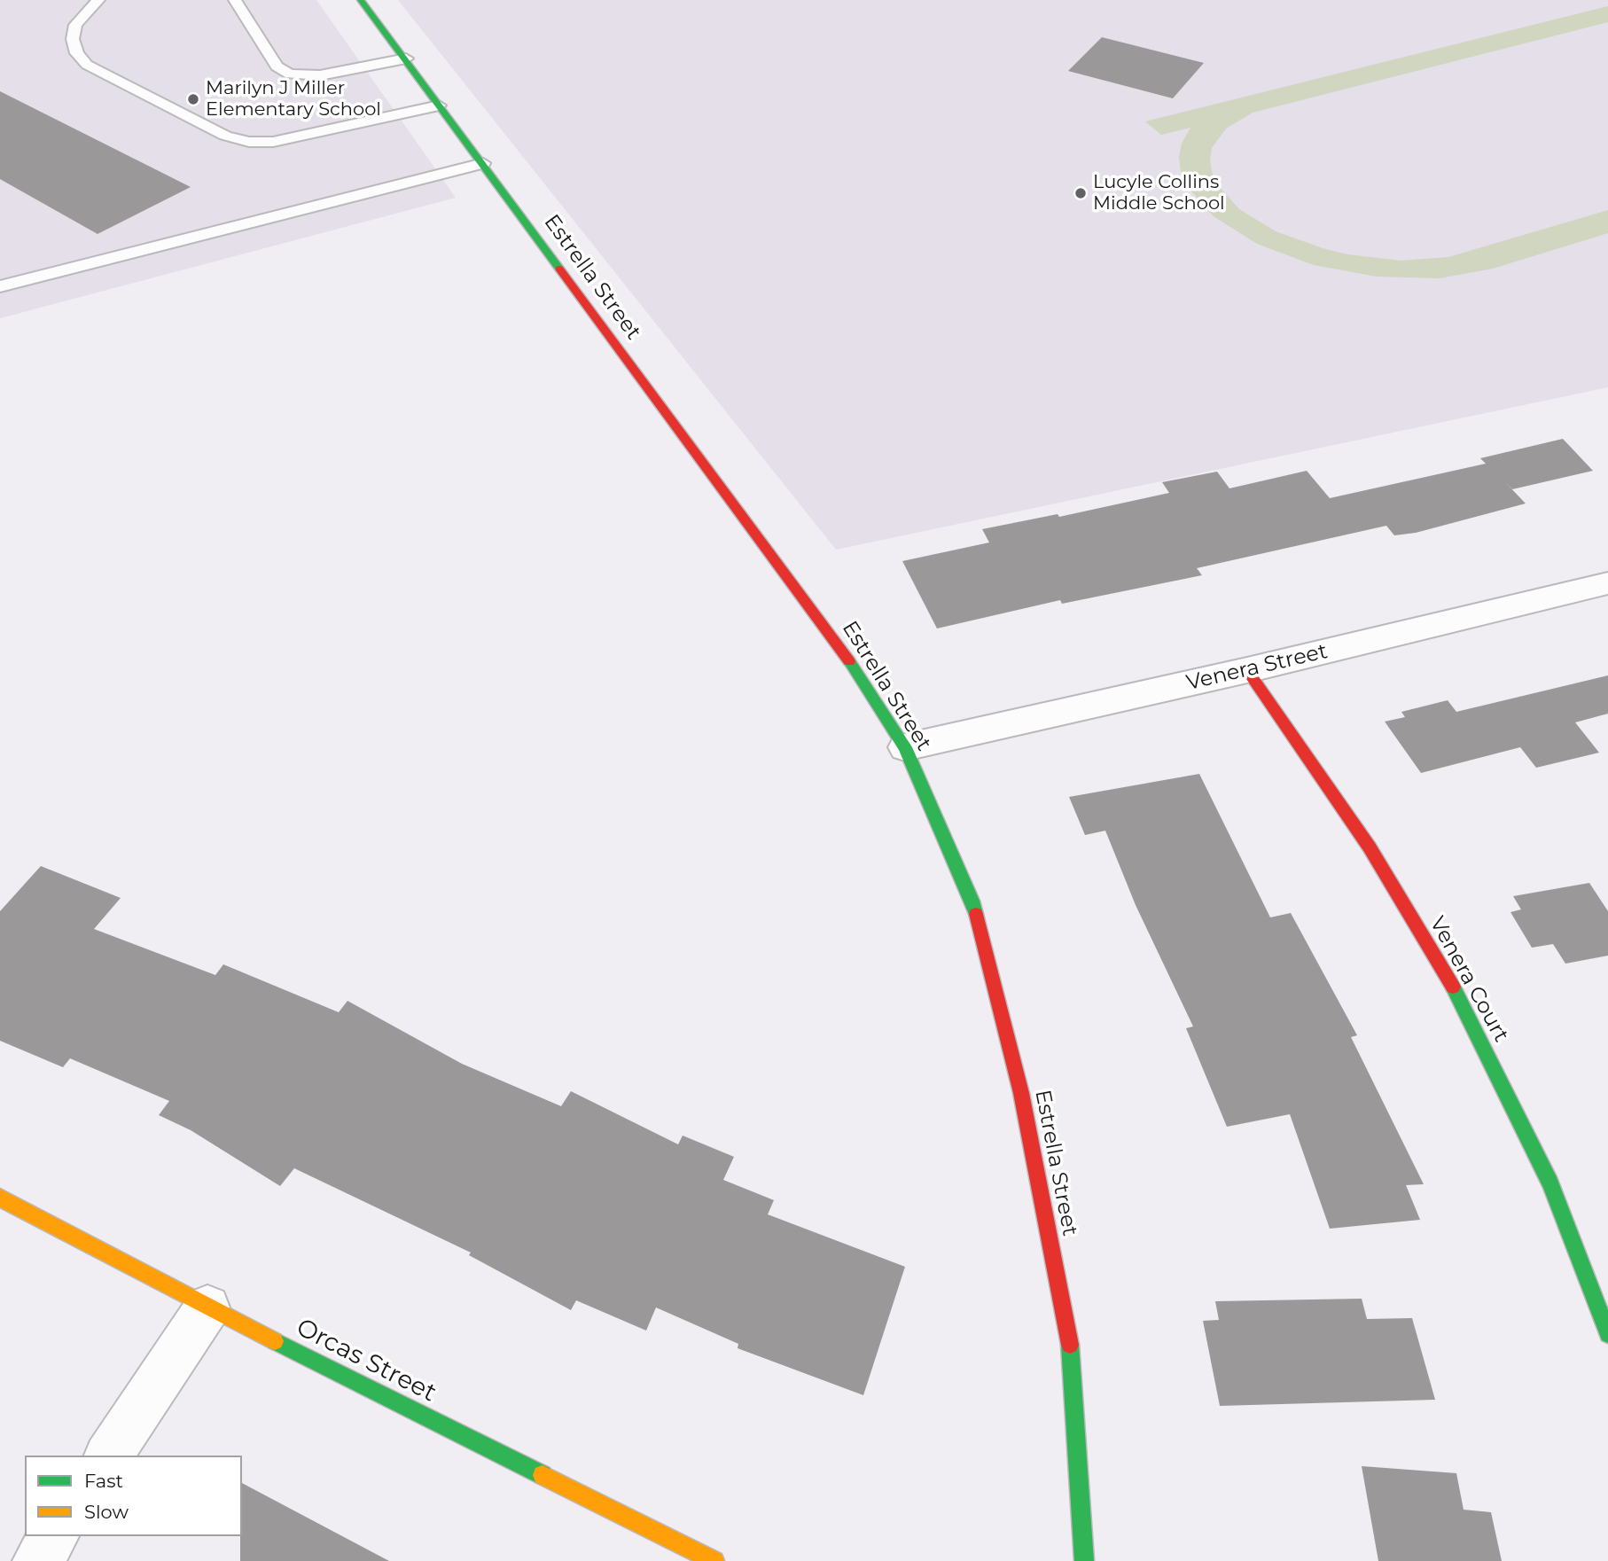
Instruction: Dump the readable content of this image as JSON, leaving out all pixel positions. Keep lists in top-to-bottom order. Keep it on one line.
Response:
{"streets":{"street":["Estrella Street","Venera Street","Venera Court","Orcas Street"]},"crossings":[["Estrella Street","Venera Street"],["Venera Street","Venera Court"]],"places":["Marilyn J Miller Elementary School","Lucyle Collins Middle School"],"legend":["Fast","Slow"]}
